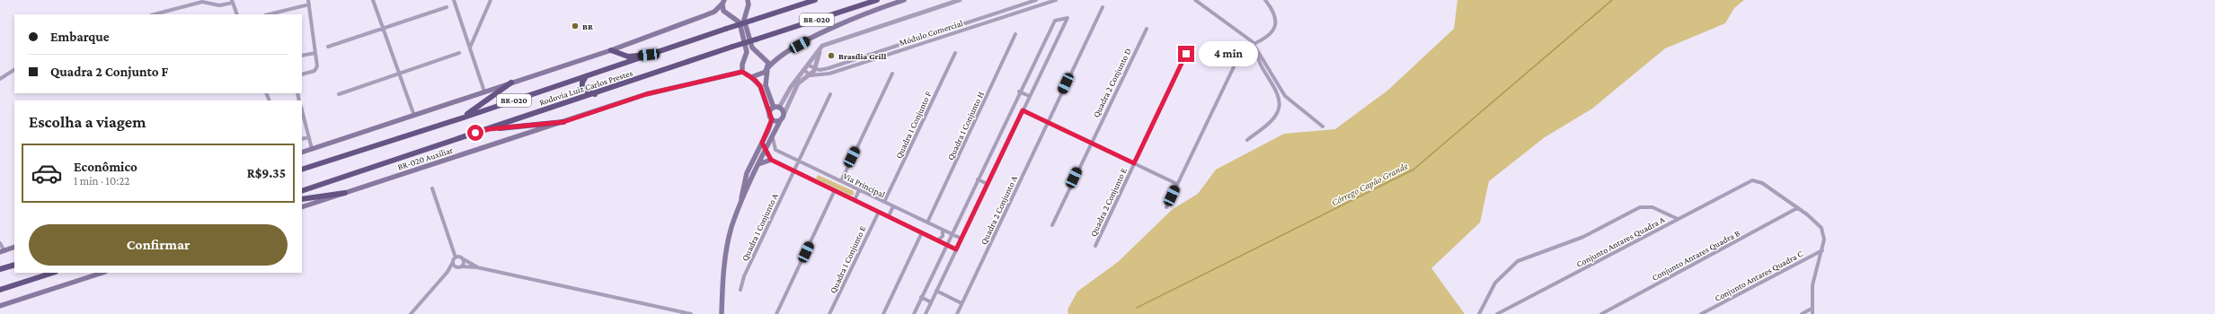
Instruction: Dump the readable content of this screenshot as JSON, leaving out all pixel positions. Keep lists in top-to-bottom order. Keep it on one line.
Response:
{"streets":{"highway":["BR-020","Rodovia Luiz Carlos Prestes"],"main road":["BR-020 Auxiliar"],"street":["Módulo Comercial","Quadra 2 Conjunto D","Quadra 1 Conjunto F","Quadra 1 Conjunto H","Via Principal","Quadra 2 Conjunto E","Quadra 2 Conjunto A","Quadra 1 Conjunto A","Conjunto Antares Quadra A","Conjunto Antares Quadra B","Quadra 1 Conjunto E","Conjunto Antares Quadra C"]},"crossings":[["Quadra 1 Conjunto F","Via Principal"],["Quadra 1 Conjunto H","Via Principal"],["Via Principal","Quadra 1 Conjunto A"],["Via Principal","Quadra 1 Conjunto E"],["Conjunto Antares Quadra A","Conjunto Antares Quadra B"]],"water":["Córrego Capão Grande"],"places":["BR","Brasília Grill"],"page":{"banner":["Embarque","Quadra 2 Conjunto F"],"bubble":"4 min","heading":"Escolha a viagem","list":[{"name":"Econômico","note":"1 min · 10:22","value":"R$9.35"}],"buttons":"Confirmar"}}
